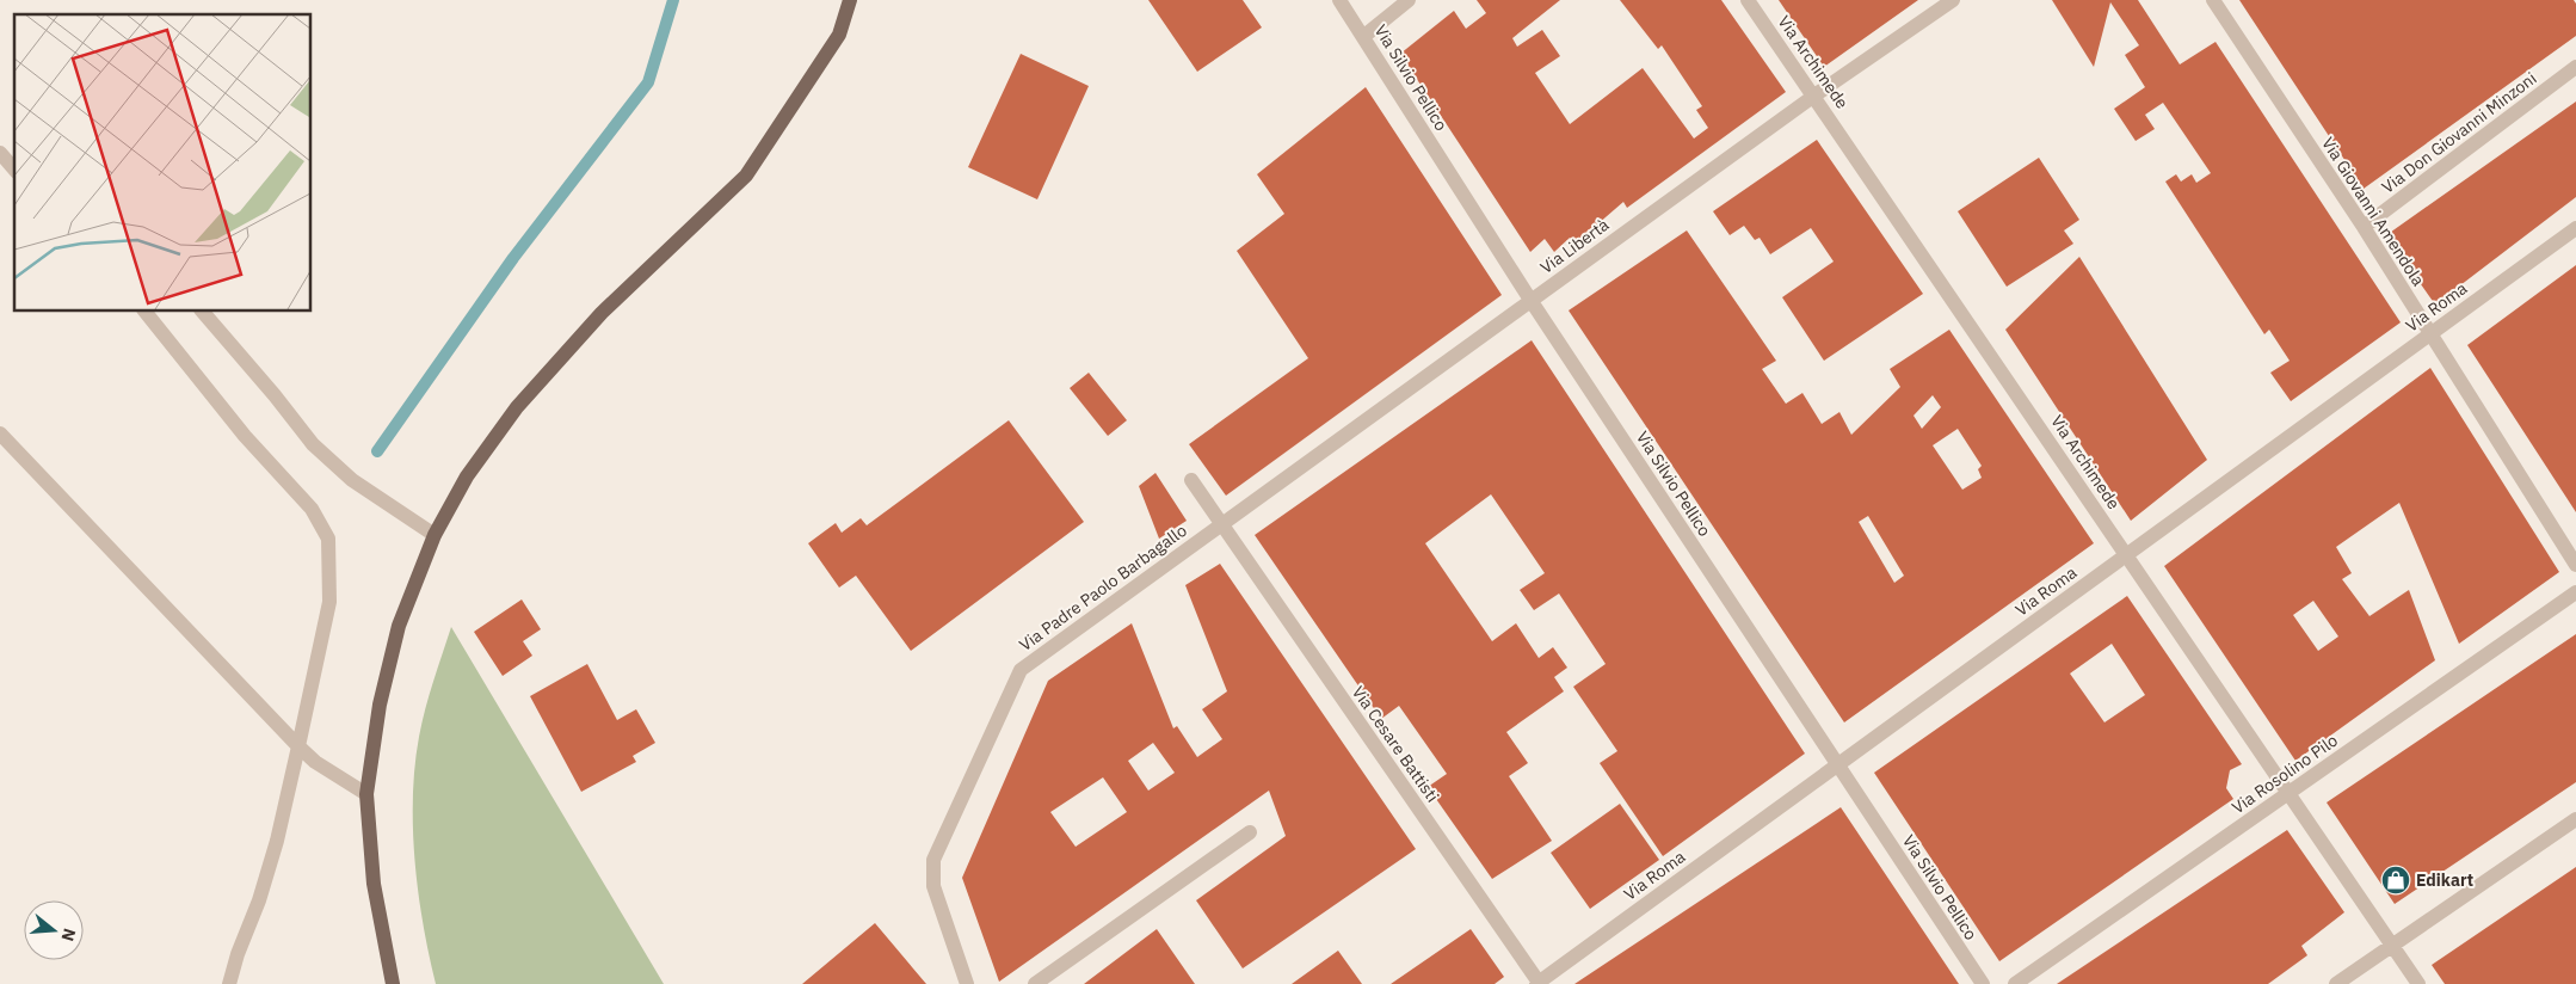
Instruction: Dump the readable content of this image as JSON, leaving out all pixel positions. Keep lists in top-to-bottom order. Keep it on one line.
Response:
{"streets":{"street":["Via Archimede","Via Silvio Pellico","Via Don Giovanni Minzoni","Via Giovanni Amendola","Via Libertà","Via Roma","Via Padre Paolo Barbagallo","Via Cesare Battisti","Via Rosolino Pilo"]},"crossings":[["Via Archimede","Via Libertà"],["Via Archimede","Via Roma"],["Via Archimede","Via Rosolino Pilo"],["Via Silvio Pellico","Via Libertà"],["Via Silvio Pellico","Via Roma"],["Via Don Giovanni Minzoni","Via Giovanni Amendola"],["Via Giovanni Amendola","Via Roma"],["Via Libertà","Via Padre Paolo Barbagallo"],["Via Libertà","Via Cesare Battisti"],["Via Roma","Via Cesare Battisti"],["Via Padre Paolo Barbagallo","Via Cesare Battisti"]],"places":{"shop":["Edikart"]},"north":"right"}
